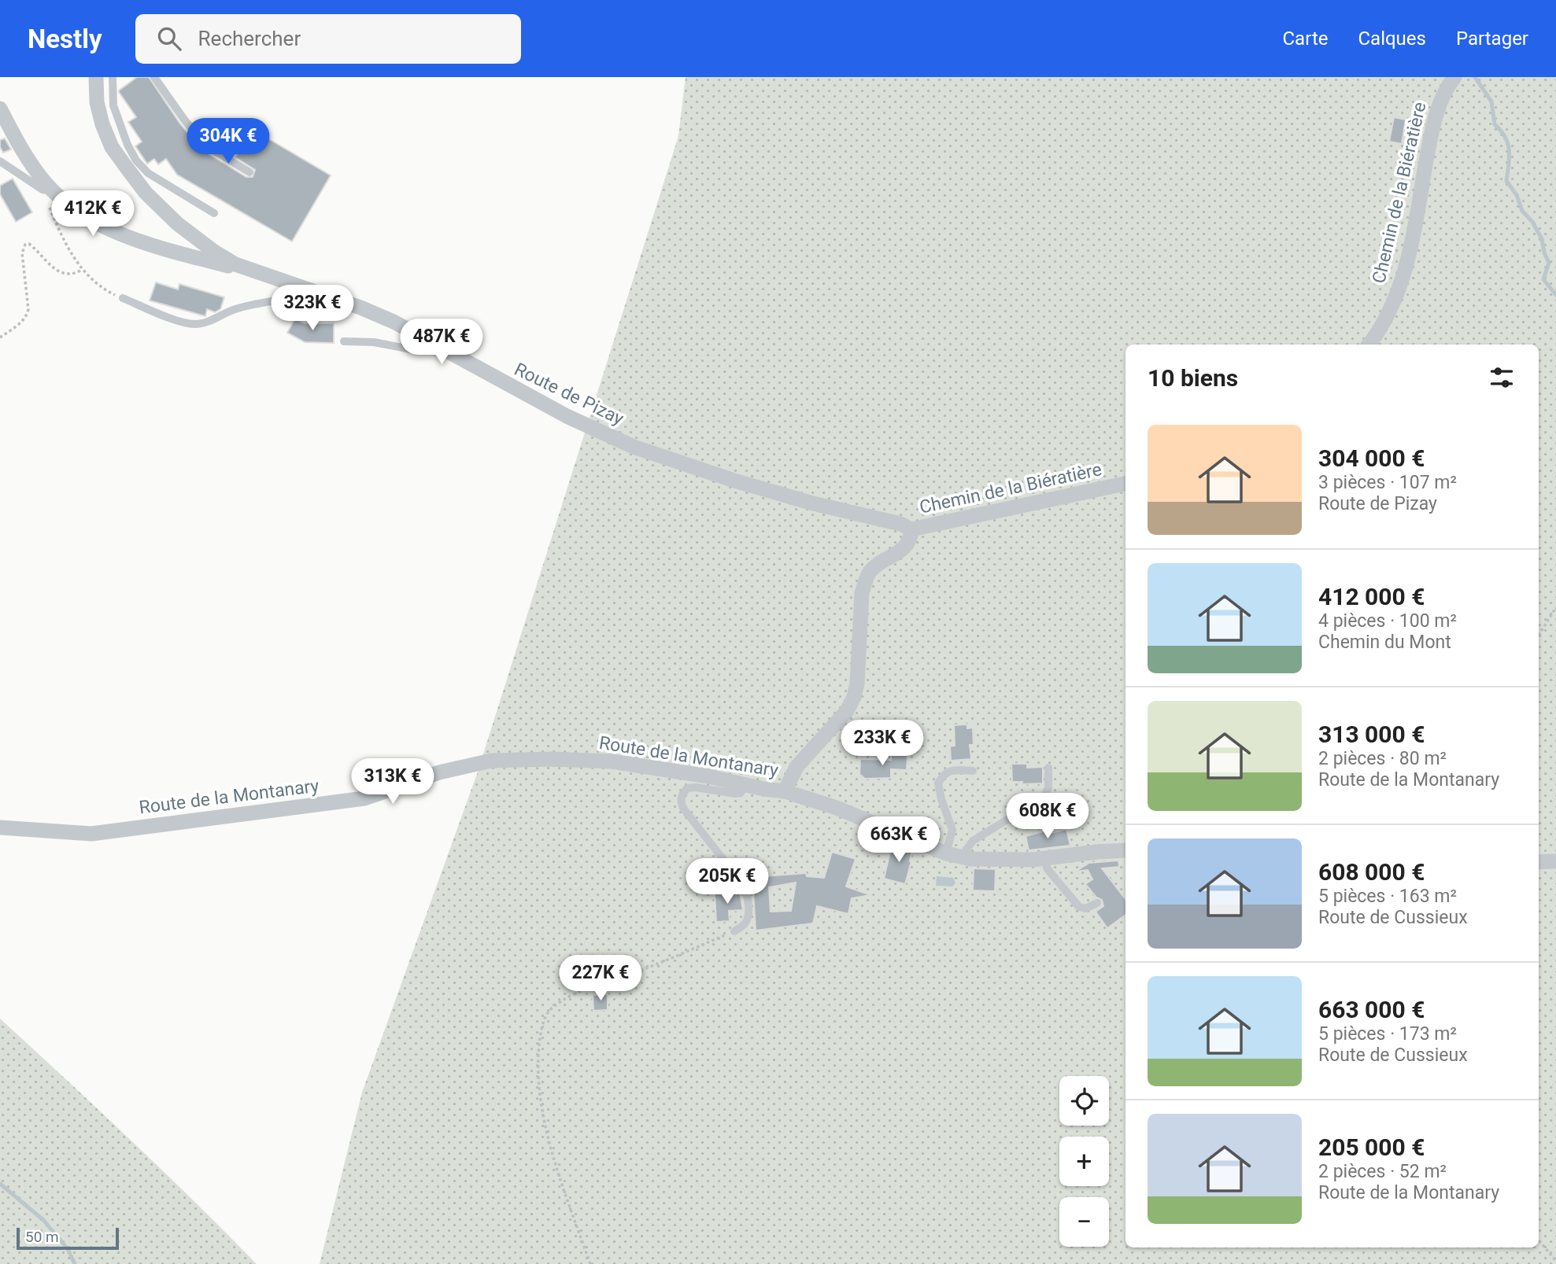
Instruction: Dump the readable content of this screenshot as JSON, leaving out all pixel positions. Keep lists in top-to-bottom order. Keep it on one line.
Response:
{"streets":{"street":["Chemin de la Biératière","Route de Pizay","Route de la Montanary"]},"crossings":[["Chemin de la Biératière","Route de Pizay"],["Chemin de la Biératière","Route de la Montanary"]],"scale_bar":"50 m","page":{"header":"Nestly","search":"Rechercher","nav":["Carte","Calques","Partager"],"price":["304K €","412K €","323K €","487K €","233K €","313K €","608K €","663K €","205K €","227K €"],"heading":"10 biens","list":[{"name":"304 000 €","note":"3 pièces · 107 m² · Route de Pizay"},{"name":"412 000 €","note":"4 pièces · 100 m² · Chemin du Mont"},{"name":"313 000 €","note":"2 pièces · 80 m² · Route de la Montanary"},{"name":"608 000 €","note":"5 pièces · 163 m² · Route de Cussieux"},{"name":"663 000 €","note":"5 pièces · 173 m² · Route de Cussieux"},{"name":"205 000 €","note":"2 pièces · 52 m² · Route de la Montanary"}],"map_buttons":["+","−"],"scale":"50 m"}}
